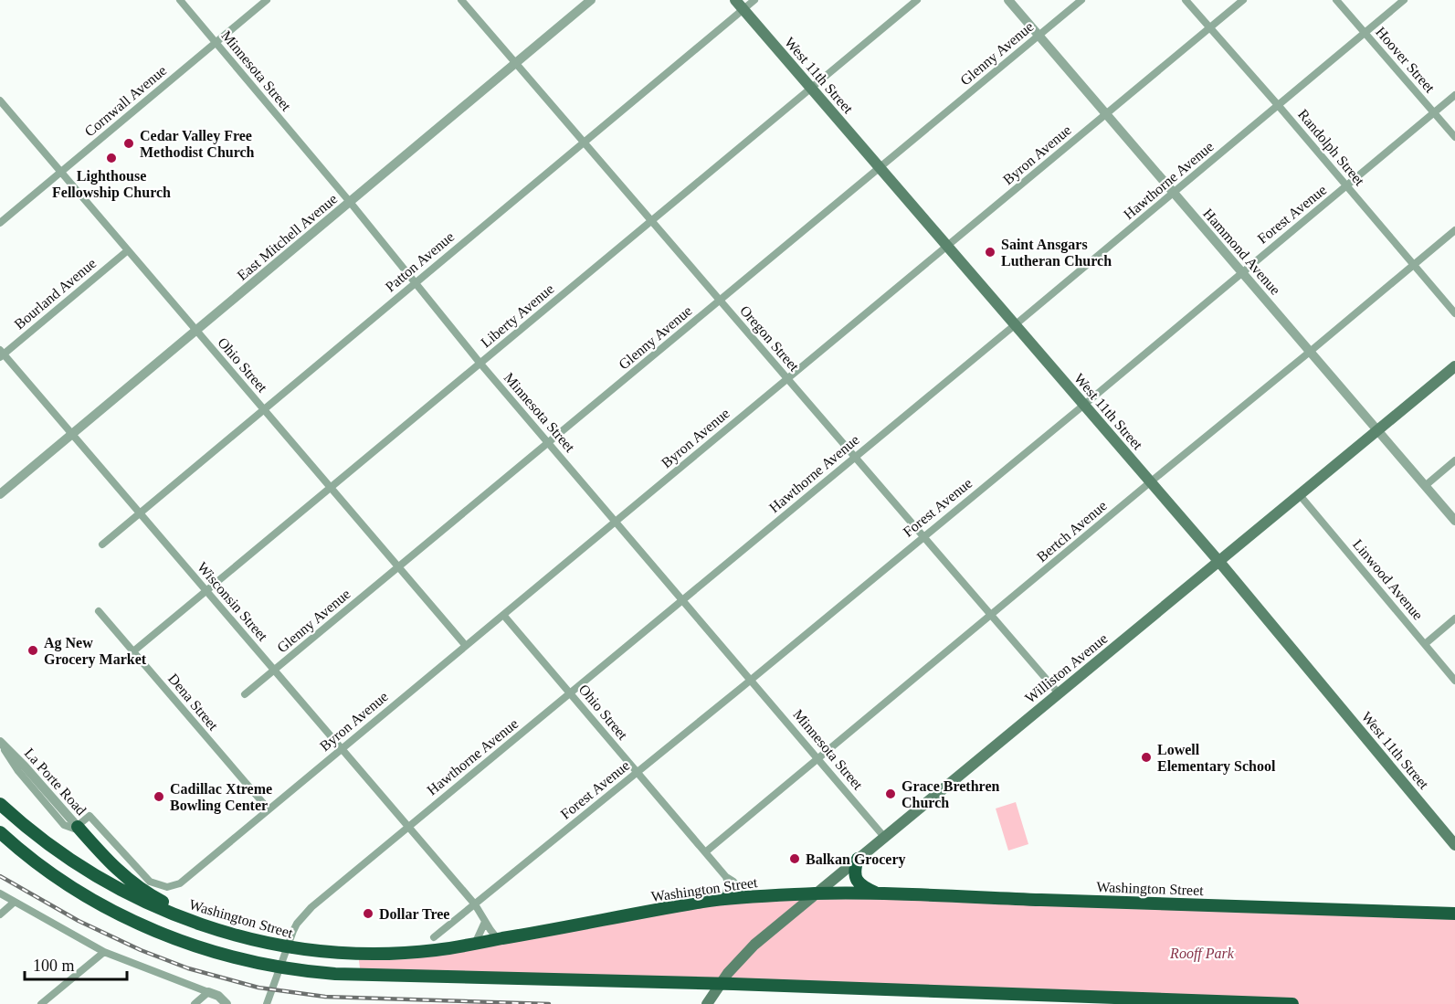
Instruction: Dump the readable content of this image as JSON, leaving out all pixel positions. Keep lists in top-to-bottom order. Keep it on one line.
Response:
{"streets":{"highway":["Washington Street"],"main road":["West 11th Street","Williston Avenue"],"street":["Glenny Avenue","Hoover Street","Minnesota Street","Cornwall Avenue","Randolph Street","Byron Avenue","Hawthorne Avenue","Forest Avenue","East Mitchell Avenue","Hammond Avenue","Patton Avenue","Bourland Avenue","Liberty Avenue","Oregon Street","Ohio Street","Bertch Avenue","Linwood Avenue","Wisconsin Street","Dena Street","La Porte Road"]},"crossings":[["Glenny Avenue","Minnesota Street"],["Glenny Avenue","West 11th Street"],["Glenny Avenue","Hammond Avenue"],["Glenny Avenue","Oregon Street"],["Glenny Avenue","Ohio Street"],["Glenny Avenue","Wisconsin Street"],["Hoover Street","Hawthorne Avenue"],["Hoover Street","Forest Avenue"],["Minnesota Street","Cornwall Avenue"],["Minnesota Street","Byron Avenue"],["Minnesota Street","Hawthorne Avenue"],["Minnesota Street","Forest Avenue"],["Minnesota Street","East Mitchell Avenue"],["Minnesota Street","Patton Avenue"],["Minnesota Street","Liberty Avenue"],["Minnesota Street","Bertch Avenue"],["Minnesota Street","Williston Avenue"],["West 11th Street","Byron Avenue"],["West 11th Street","Hawthorne Avenue"],["West 11th Street","Forest Avenue"],["West 11th Street","Patton Avenue"],["West 11th Street","Liberty Avenue"],["West 11th Street","Bertch Avenue"],["West 11th Street","Williston Avenue"],["Cornwall Avenue","Ohio Street"],["Randolph Street","Byron Avenue"],["Randolph Street","Hawthorne Avenue"],["Randolph Street","Forest Avenue"],["Randolph Street","Bertch Avenue"],["Byron Avenue","Hammond Avenue"],["Byron Avenue","Oregon Street"],["Byron Avenue","Ohio Street"],["Byron Avenue","Wisconsin Street"],["Byron Avenue","Dena Street"],["Byron Avenue","La Porte Road"],["Hawthorne Avenue","Hammond Avenue"],["Hawthorne Avenue","Oregon Street"],["Hawthorne Avenue","Ohio Street"],["Hawthorne Avenue","Wisconsin Street"],["Hawthorne Avenue","Washington Street"],["Forest Avenue","Hammond Avenue"],["Forest Avenue","Oregon Street"],["Forest Avenue","Ohio Street"],["Forest Avenue","Wisconsin Street"],["East Mitchell Avenue","Oregon Street"],["East Mitchell Avenue","Ohio Street"],["East Mitchell Avenue","Wisconsin Street"],["Hammond Avenue","Bertch Avenue"],["Hammond Avenue","Williston Avenue"],["Patton Avenue","Oregon Street"],["Patton Avenue","Ohio Street"],["Patton Avenue","Wisconsin Street"],["Bourland Avenue","Ohio Street"],["Bourland Avenue","Wisconsin Street"],["Liberty Avenue","Oregon Street"],["Liberty Avenue","Ohio Street"],["Liberty Avenue","Wisconsin Street"],["Liberty Avenue","Dena Street"],["Oregon Street","Bertch Avenue"],["Oregon Street","Williston Avenue"],["Ohio Street","Bertch Avenue"],["Ohio Street","Washington Street"],["Linwood Avenue","Williston Avenue"],["Wisconsin Street","Washington Street"],["Williston Avenue","Washington Street"]],"parks":["Rooff Park"],"places":["Cedar Valley Free Methodist Church","Lighthouse Fellowship Church","Saint Ansgars Lutheran Church","Ag New Grocery Market","Lowell Elementary School","Grace Brethren Church","Cadillac Xtreme Bowling Center","Balkan Grocery","Dollar Tree"],"scale_bar":"100 m"}
